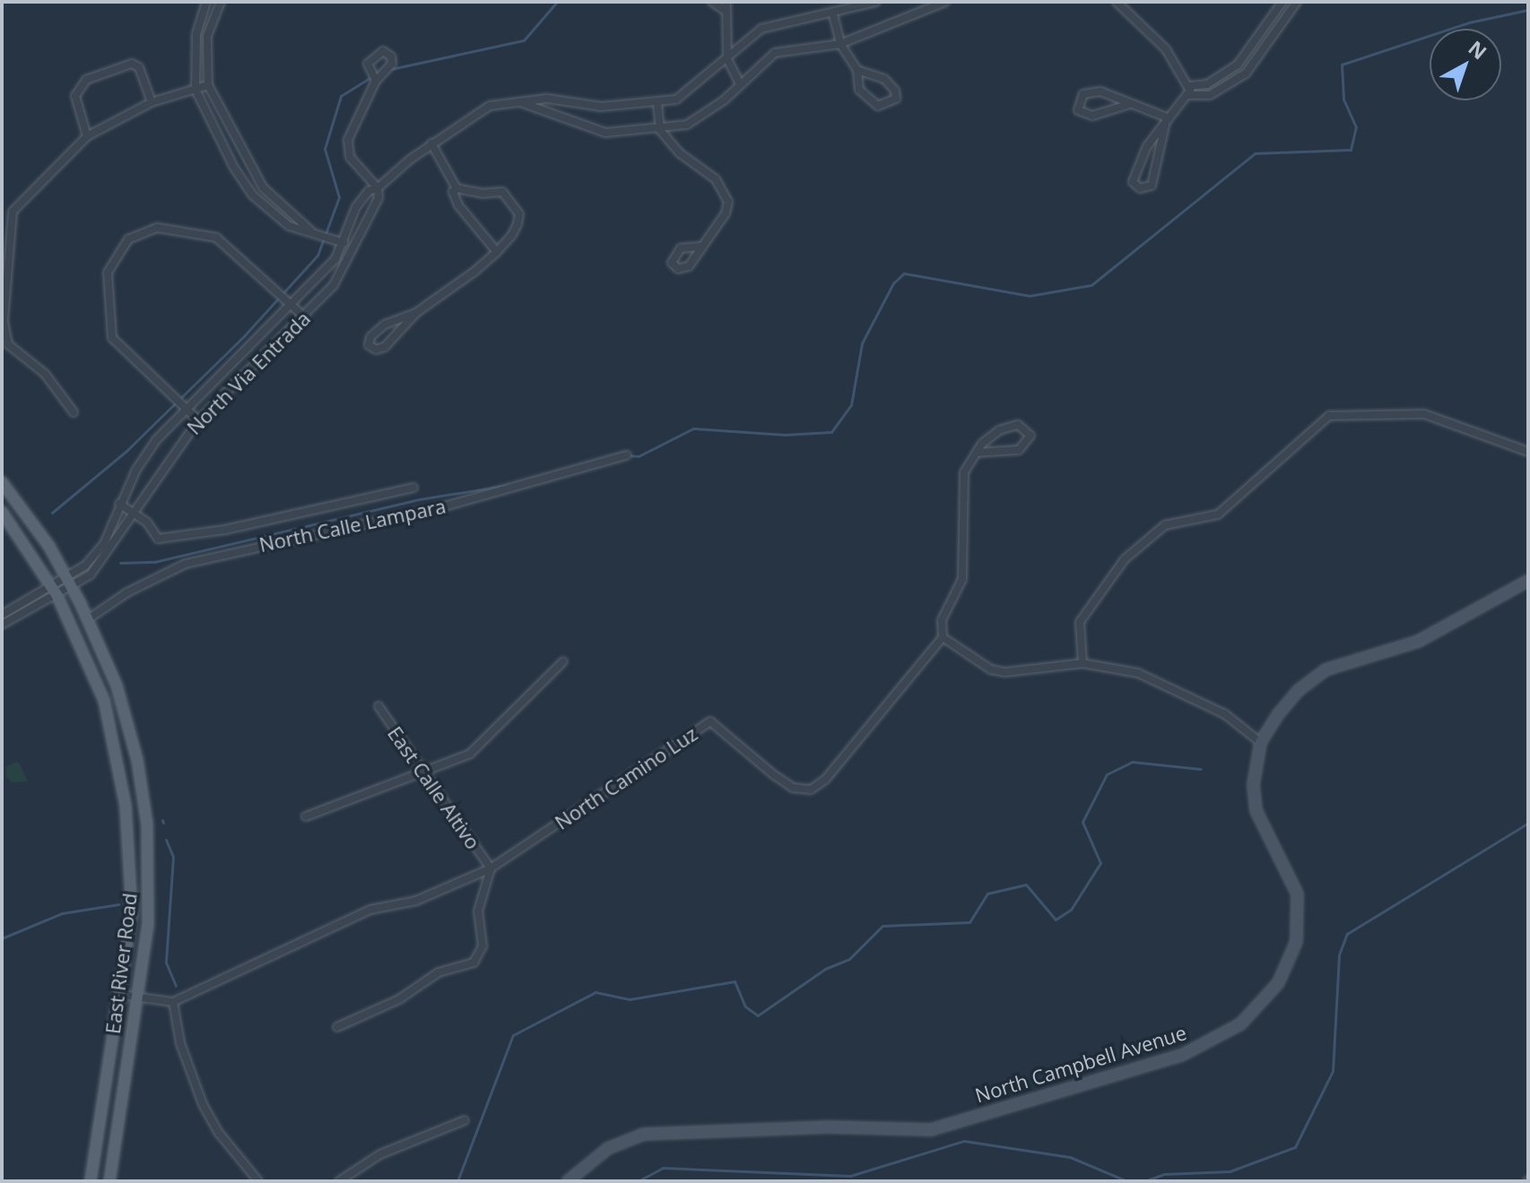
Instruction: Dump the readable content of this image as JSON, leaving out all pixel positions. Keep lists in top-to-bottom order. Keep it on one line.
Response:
{"streets":{"main road":["East River Road","North Campbell Avenue"],"street":["North Via Entrada","North Calle Lampara","North Camino Luz","East Calle Altivo"]},"crossings":[["North Via Entrada","North Calle Lampara"],["North Via Entrada","East River Road"],["North Calle Lampara","East River Road"],["North Camino Luz","East Calle Altivo"],["North Camino Luz","East River Road"]],"north":"top right"}
